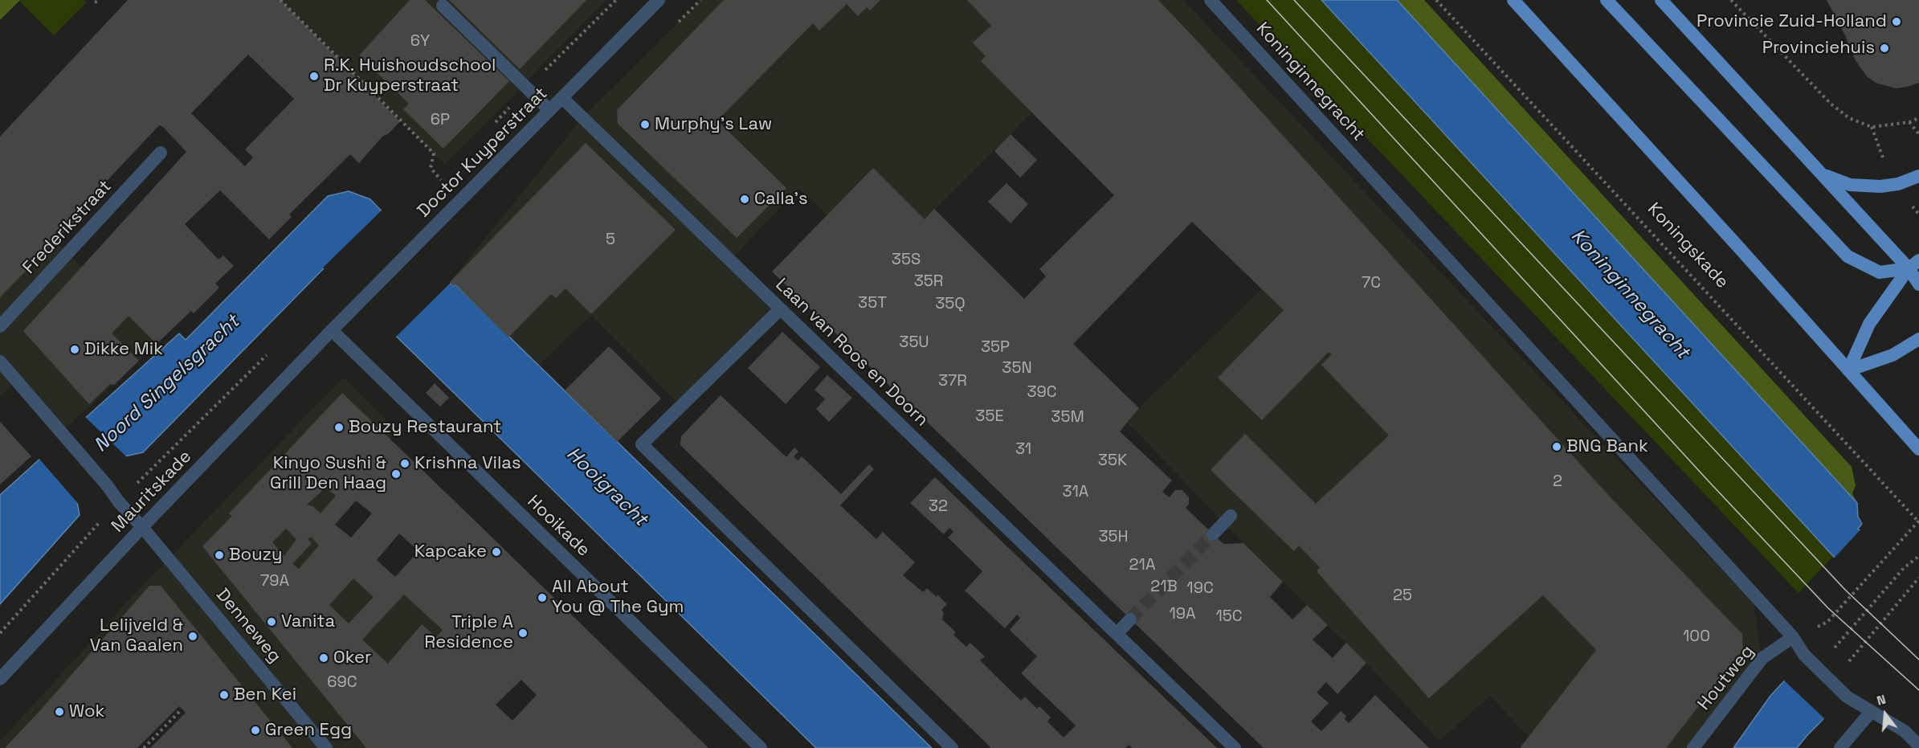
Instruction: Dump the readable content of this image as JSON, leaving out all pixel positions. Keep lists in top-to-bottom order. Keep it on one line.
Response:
{"streets":{"main road":["Koningskade"],"street":["Koninginnegracht","Doctor Kuyperstraat","Frederikstraat","Laan van Roos en Doorn","Mauritskade","Hooikade","Denneweg","Houtweg"]},"crossings":[["Koninginnegracht","Houtweg"],["Doctor Kuyperstraat","Laan van Roos en Doorn"],["Doctor Kuyperstraat","Mauritskade"],["Doctor Kuyperstraat","Hooikade"],["Mauritskade","Hooikade"],["Mauritskade","Denneweg"]],"water":["Koninginnegracht","Noord Singelsgracht","Hooigracht"],"places":["Provincie Zuid-Holland","Provinciehuis","R.K. Huishoudschool Dr Kuyperstraat","Murphy's Law","Calla's","Dikke Mik","Bouzy Restaurant","BNG Bank","Krishna Vilas","Kinyo Sushi & Grill Den Haag","Kapcake","Bouzy","All About You @ The Gym","Vanita","Triple A Residence","Lelijveld & Van Gaalen","Oker","Ben Kei","Wok","Green Egg"],"house_numbers":["6Y","6P","5","35S","35R","7C","35T","35Q","35U","35P","35N","37R","39C","35E","35M","31","35K","2","31A","32","35H","21A","79A","21B","19C","25","19A","15C","100","69C"],"north":"top"}
